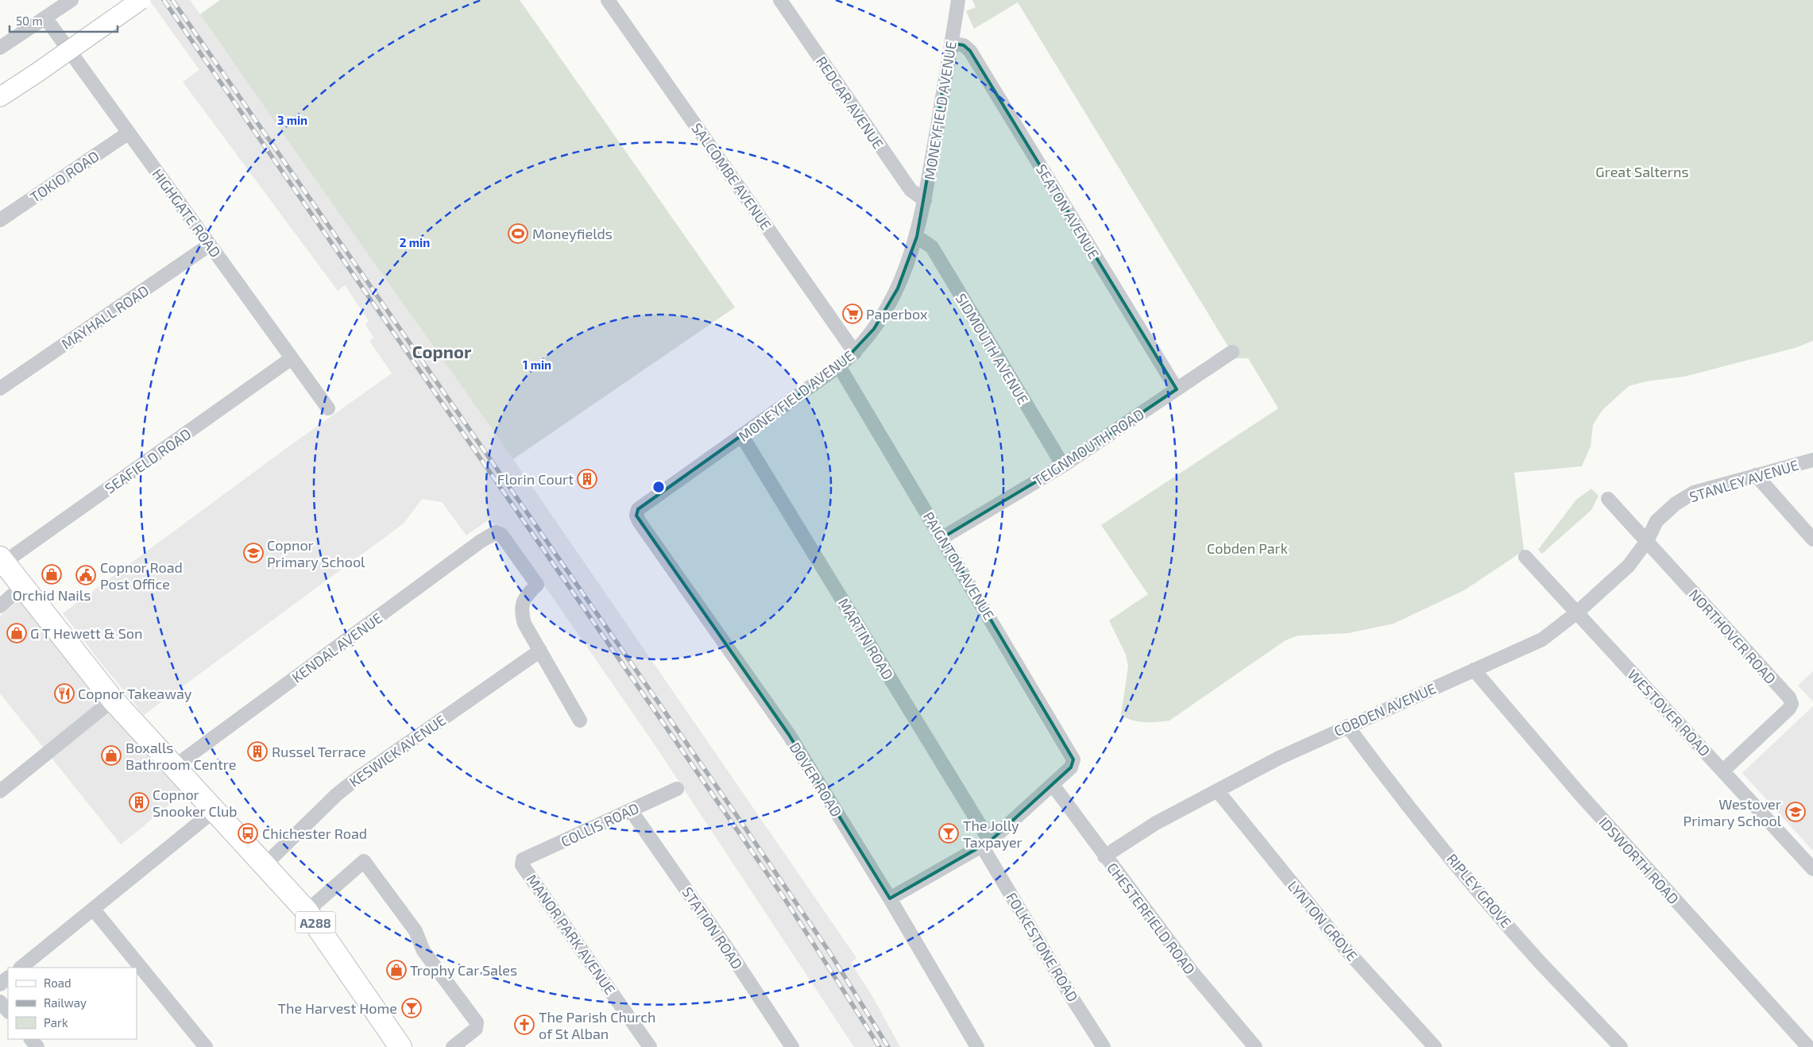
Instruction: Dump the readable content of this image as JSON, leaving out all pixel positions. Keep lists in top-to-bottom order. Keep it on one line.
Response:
{"streets":{"main road":["A288"],"street":["REDCAR AVENUE","MONEYFIELD AVENUE","TOKIO ROAD","SALCOMBE AVENUE","SEATON AVENUE","HIGHGATE ROAD","MAYHALL ROAD","SIDMOUTH AVENUE","TEIGNMOUTH ROAD","SEAFIELD ROAD","STANLEY AVENUE","PAIGNTON AVENUE","NORTHOVER ROAD","MARTIN ROAD","KENDAL AVENUE","COBDEN AVENUE","WESTOVER ROAD","KESWICK AVENUE","DOVER ROAD","COLLIS ROAD","IDSWORTH ROAD","RIPLEY GROVE","CHESTERFIELD ROAD","LYNTON GROVE","STATION ROAD","MANOR PARK AVENUE","FOLKESTONE ROAD"]},"crossings":[["REDCAR AVENUE","MONEYFIELD AVENUE"],["MONEYFIELD AVENUE","SALCOMBE AVENUE"],["MONEYFIELD AVENUE","SEATON AVENUE"],["MONEYFIELD AVENUE","SIDMOUTH AVENUE"],["MONEYFIELD AVENUE","PAIGNTON AVENUE"],["MONEYFIELD AVENUE","MARTIN ROAD"],["MONEYFIELD AVENUE","DOVER ROAD"],["TOKIO ROAD","HIGHGATE ROAD"],["SEATON AVENUE","TEIGNMOUTH ROAD"],["HIGHGATE ROAD","MAYHALL ROAD"],["HIGHGATE ROAD","SEAFIELD ROAD"],["SIDMOUTH AVENUE","TEIGNMOUTH ROAD"],["TEIGNMOUTH ROAD","PAIGNTON AVENUE"],["SEAFIELD ROAD","A288"],["STANLEY AVENUE","NORTHOVER ROAD"],["STANLEY AVENUE","COBDEN AVENUE"],["PAIGNTON AVENUE","CHESTERFIELD ROAD"],["NORTHOVER ROAD","COBDEN AVENUE"],["NORTHOVER ROAD","WESTOVER ROAD"],["MARTIN ROAD","FOLKESTONE ROAD"],["KENDAL AVENUE","KESWICK AVENUE"],["KENDAL AVENUE","A288"],["COBDEN AVENUE","WESTOVER ROAD"],["COBDEN AVENUE","IDSWORTH ROAD"],["COBDEN AVENUE","RIPLEY GROVE"],["COBDEN AVENUE","CHESTERFIELD ROAD"],["COBDEN AVENUE","LYNTON GROVE"],["KESWICK AVENUE","A288"],["COLLIS ROAD","STATION ROAD"],["COLLIS ROAD","MANOR PARK AVENUE"]],"districts":["Copnor"],"parks":["Great Salterns","Cobden Park"],"places":{"sports":["Moneyfields"],"supermarket":["Paperbox"],"building":["Florin Court","Russel Terrace","Copnor Snooker Club"],"school or university":["Copnor Primary School","Westover Primary School"],"shop":["Orchid Nails","G T Hewett & Son","Boxalls Bathroom Centre","Trophy Car Sales"],"public building":["Copnor Road Post Office"],"restaurant":["Copnor Takeaway"],"bus stop":["Chichester Road"],"bar":["The Jolly Taxpayer","The Harvest Home"],"church":["The Parish Church of St Alban"]},"legend":["Road","Railway","Park"],"scale_bar":"50 m","rings":["3 min","2 min","1 min"]}
